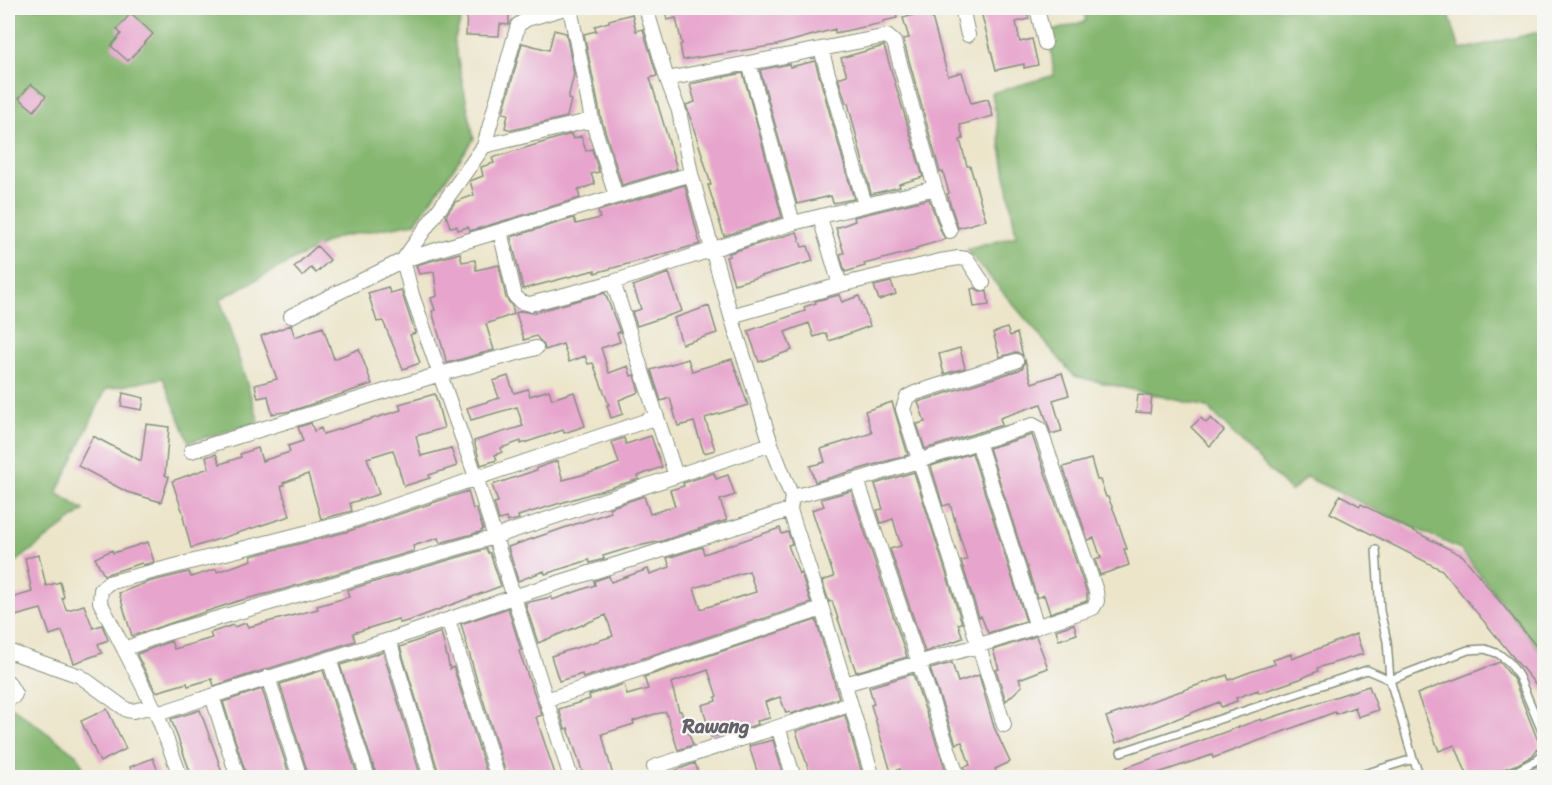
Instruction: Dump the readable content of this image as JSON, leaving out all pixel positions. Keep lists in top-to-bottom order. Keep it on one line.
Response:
{"districts":["Rawang"]}
